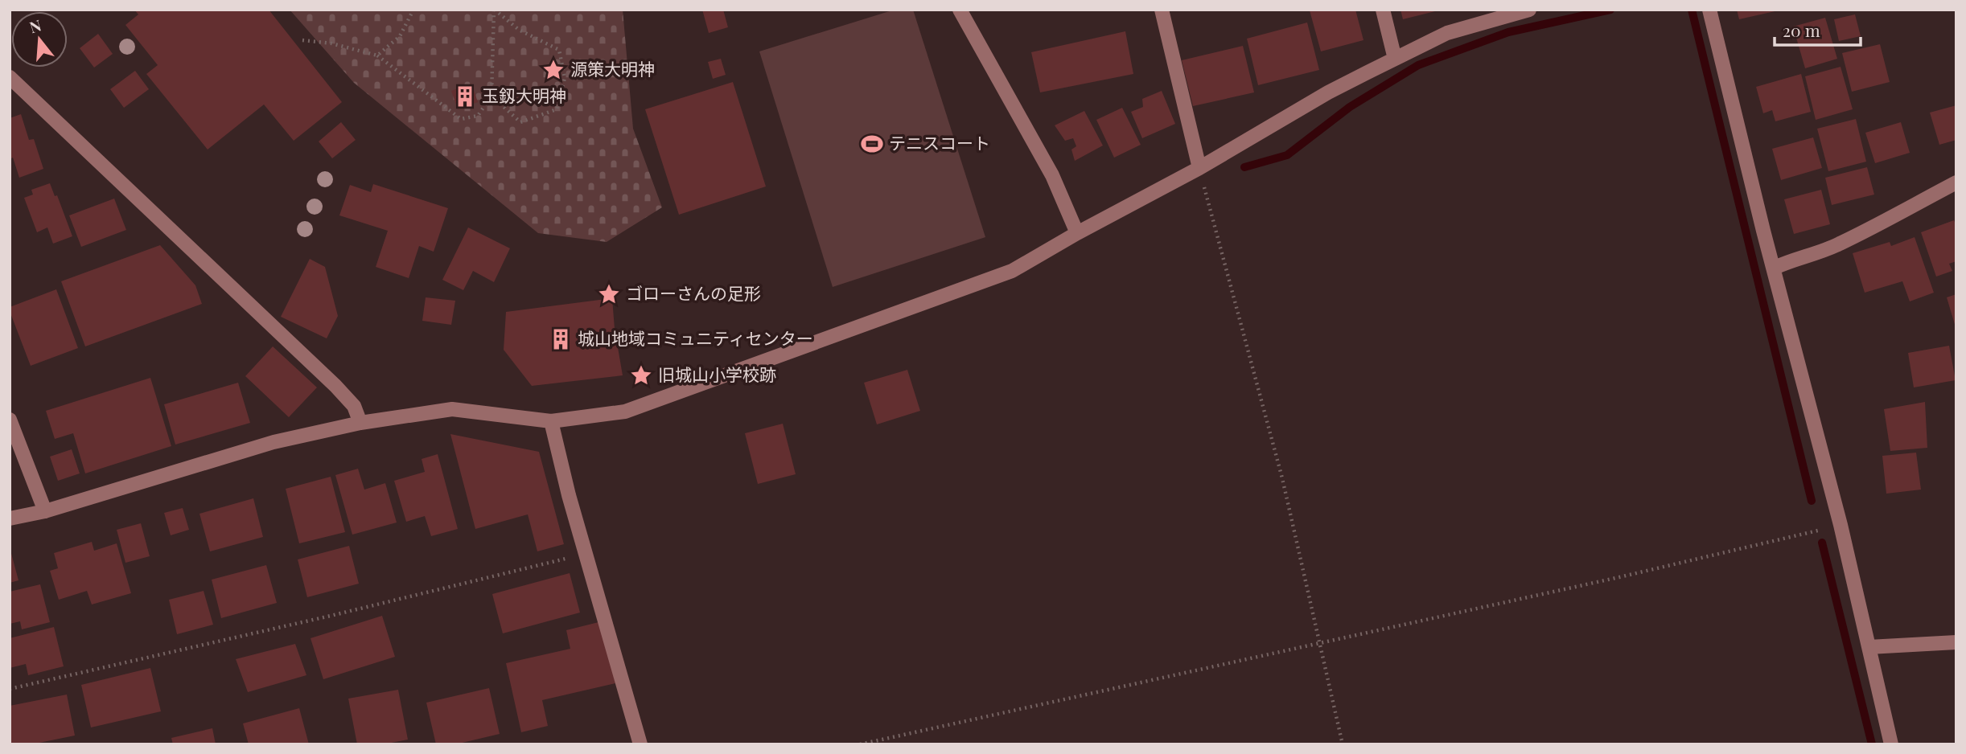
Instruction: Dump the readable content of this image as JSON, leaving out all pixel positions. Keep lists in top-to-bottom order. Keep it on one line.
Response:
{"places":{"place":["源策大明神","ゴローさんの足形","旧城山小学校跡"],"building":["玉釼大明神","城山地域コミュニティセンター"],"sports":["テニスコート"]},"scale_bar":"20 m","north":"top"}
